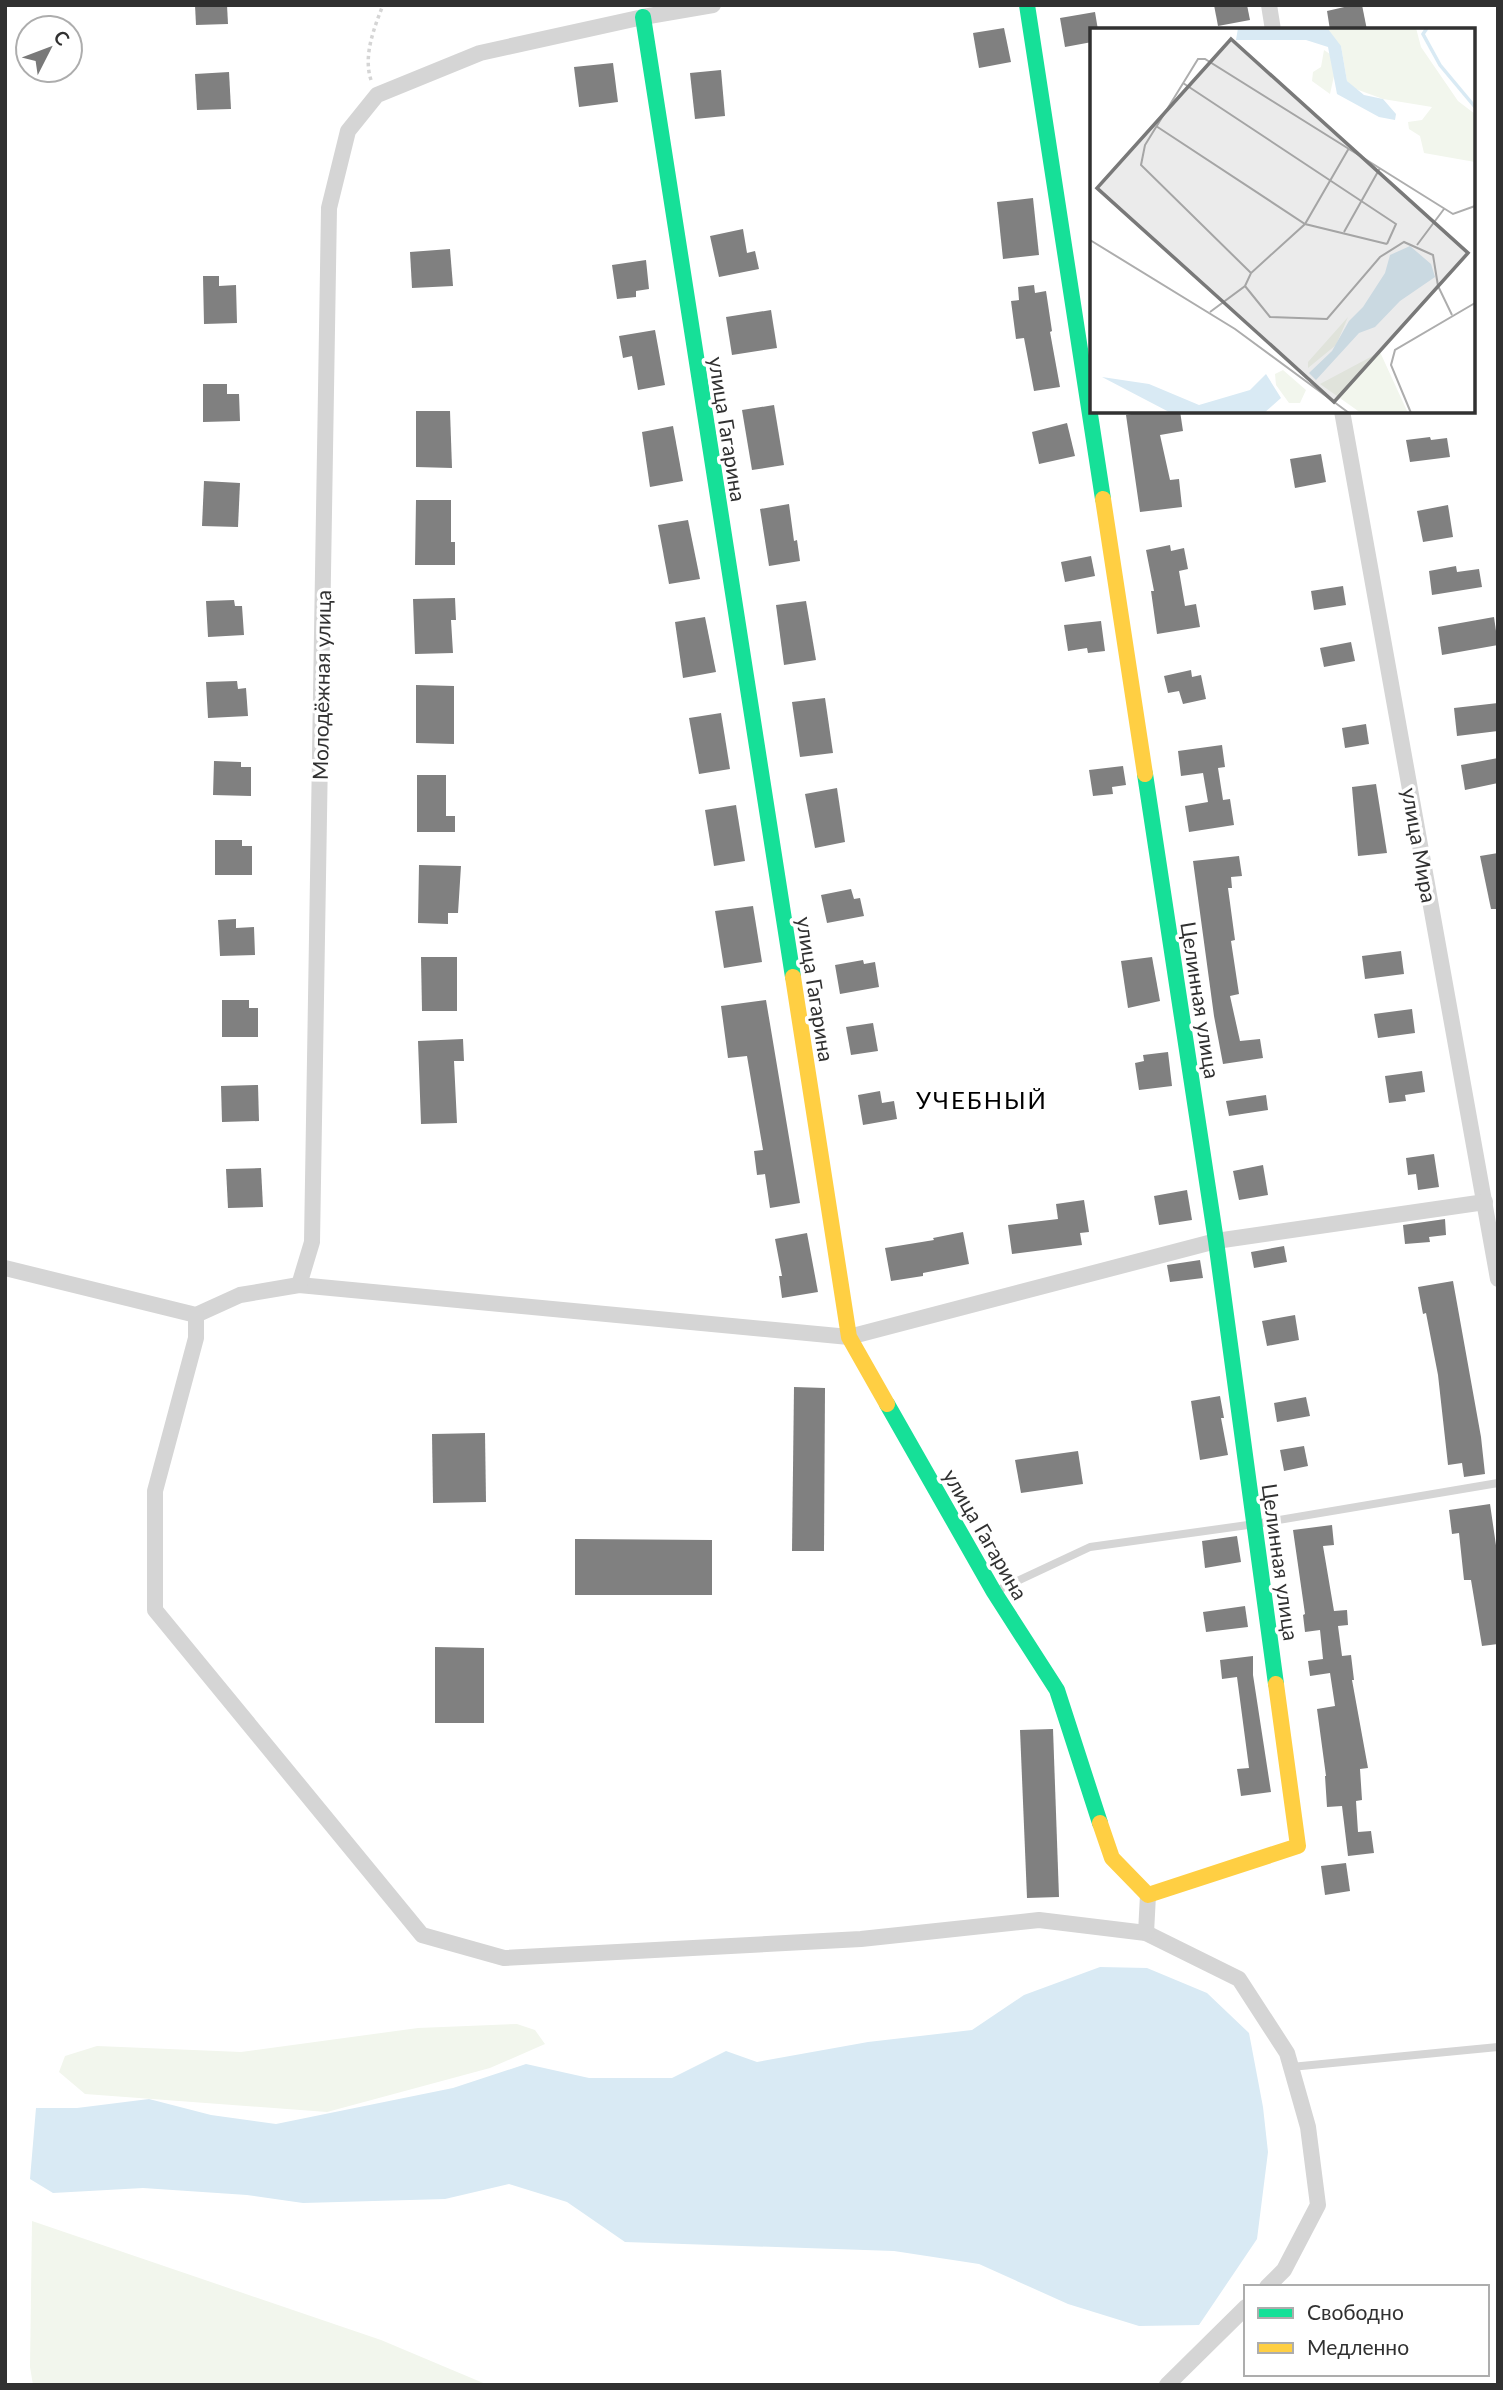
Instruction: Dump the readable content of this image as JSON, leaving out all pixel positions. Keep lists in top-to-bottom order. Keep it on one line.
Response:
{"streets":{"street":["улица Гагарина","Молодёжная улица","улица Мира","Целинная улица"]},"crossings":[["улица Гагарина","Целинная улица"]],"districts":["УЧЕБНЫЙ"],"legend":["Свободно","Медленно"],"north":"top right"}
